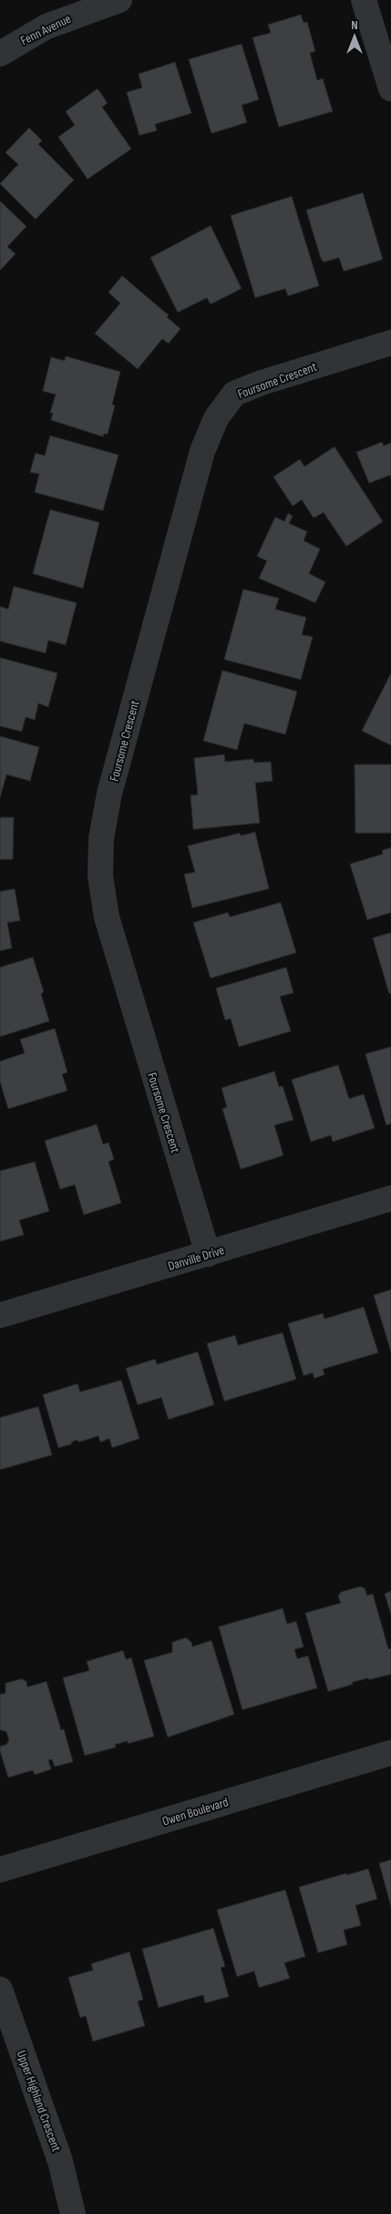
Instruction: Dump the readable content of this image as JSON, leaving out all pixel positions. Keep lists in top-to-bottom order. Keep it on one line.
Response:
{"streets":{"street":["Fenn Avenue","Foursome Crescent","Danville Drive","Owen Boulevard","Upper Highland Crescent"]},"crossings":[["Foursome Crescent","Danville Drive"]],"north":"top"}
